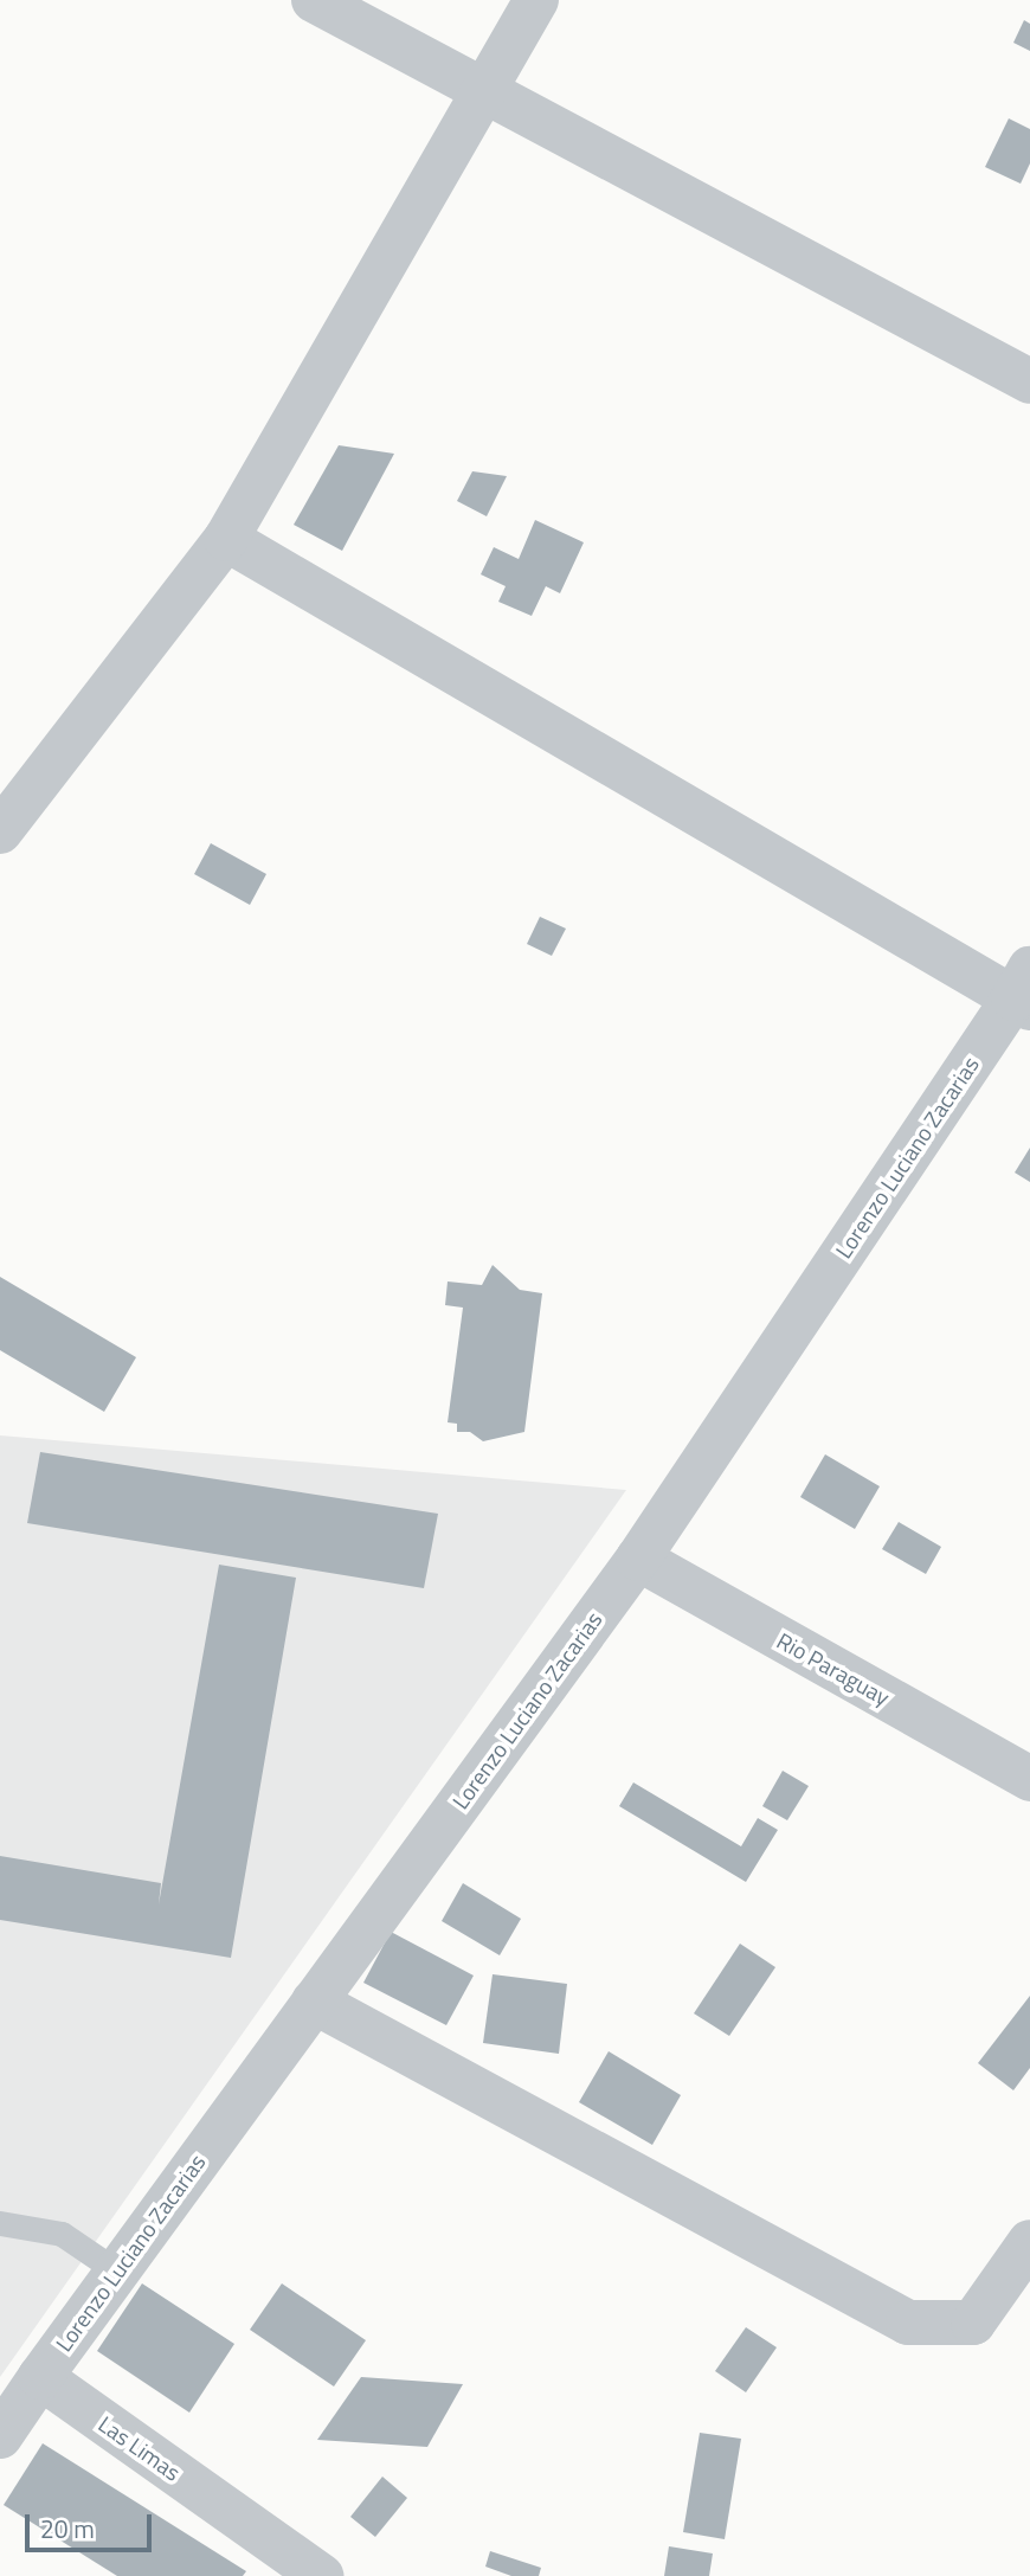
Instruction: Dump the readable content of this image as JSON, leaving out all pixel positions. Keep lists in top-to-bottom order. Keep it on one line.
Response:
{"streets":{"street":["Lorenzo Luciano Zacarias","Rio Paraguay","Las Limas"]},"crossings":[["Lorenzo Luciano Zacarias","Rio Paraguay"],["Lorenzo Luciano Zacarias","Las Limas"]],"scale_bar":"20 m"}
